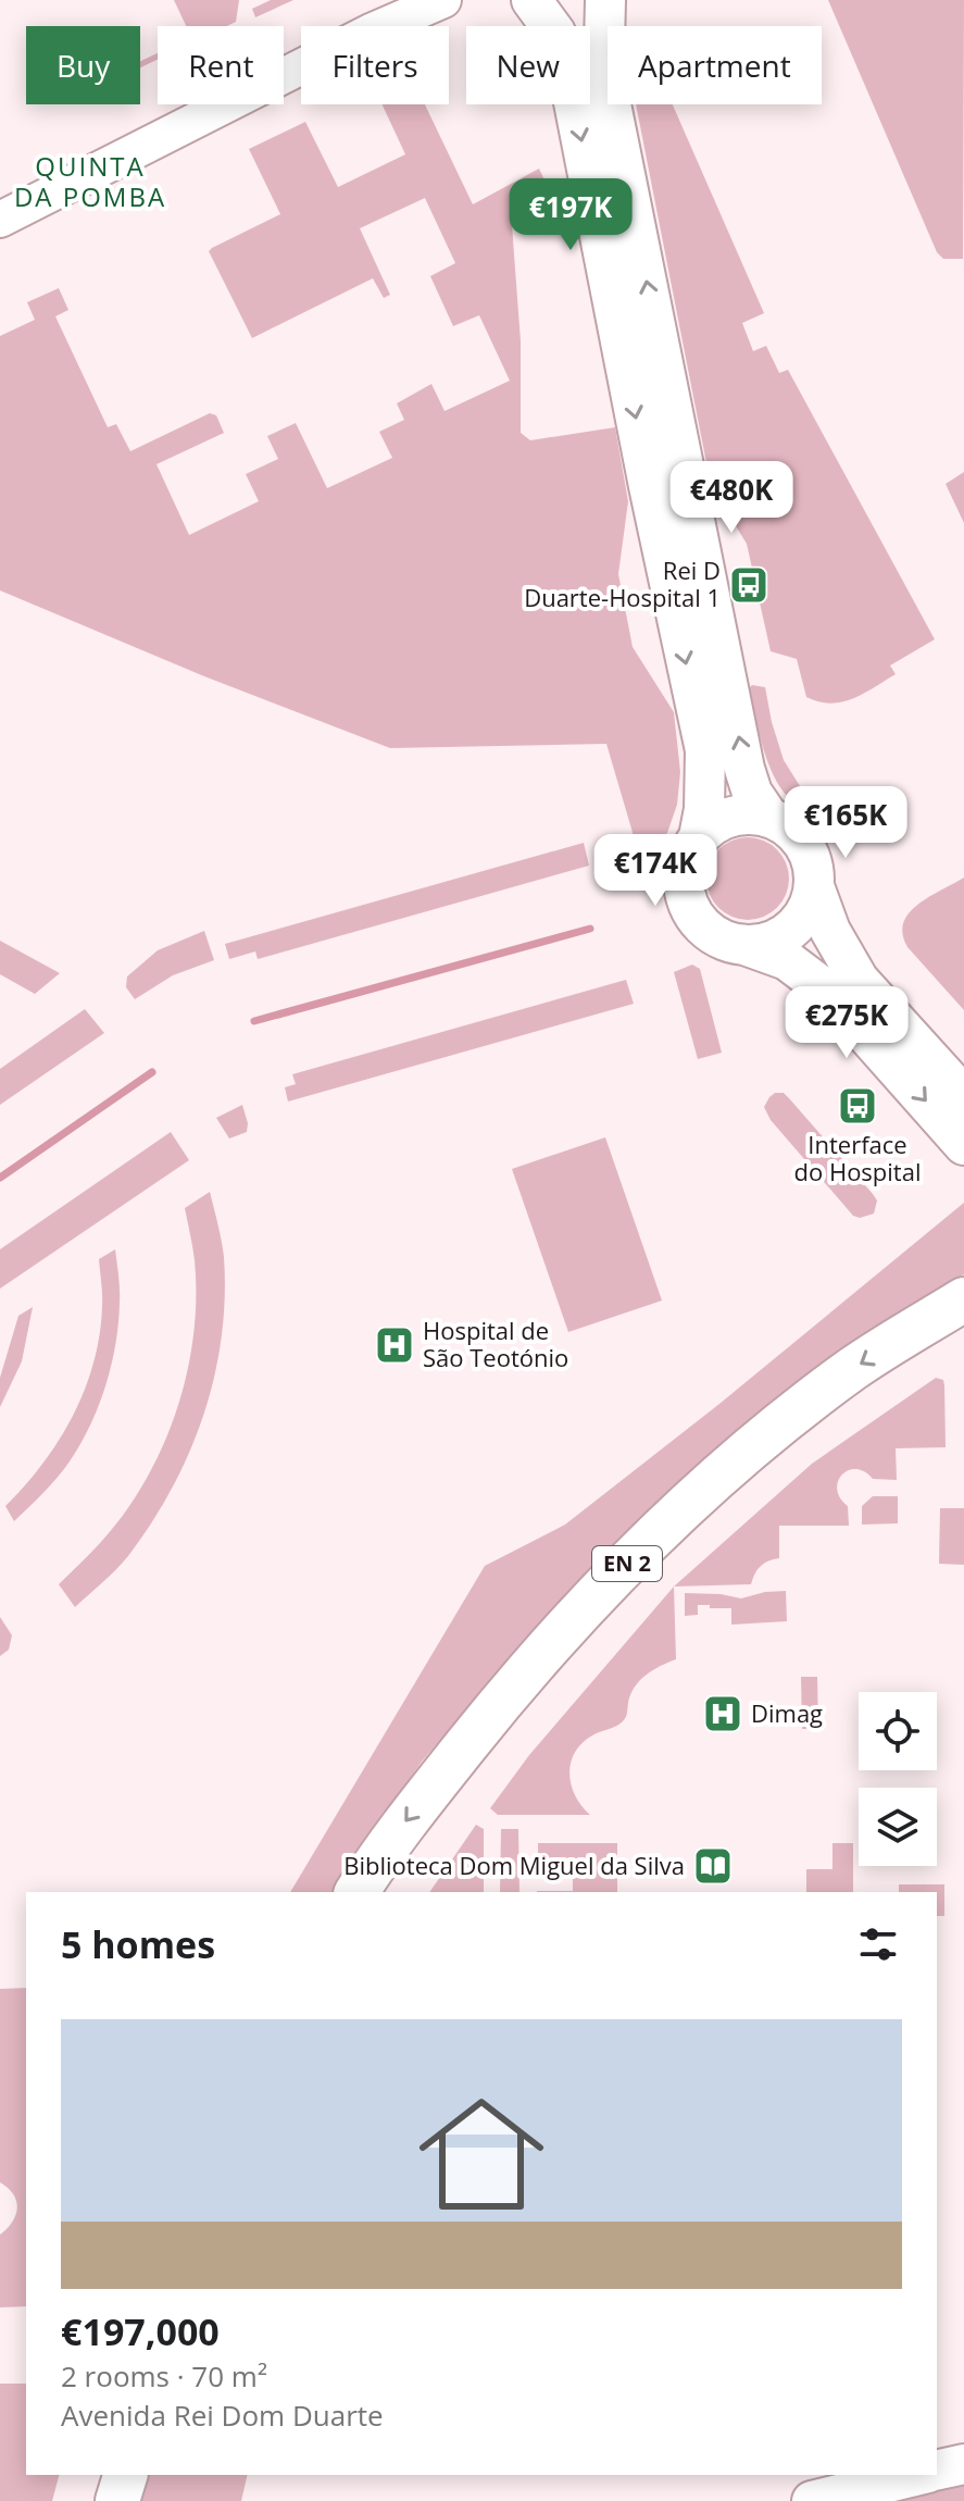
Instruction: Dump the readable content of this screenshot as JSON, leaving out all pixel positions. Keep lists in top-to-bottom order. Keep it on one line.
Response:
{"streets":{"main road":["EN 2"]},"districts":["QUINTA DA POMBA"],"places":{"bus stop":["Rei D Duarte-Hospital 1","Interface do Hospital"],"hospital":["Hospital de São Teotónio","Dimag"],"library":["Biblioteca Dom Miguel da Silva"]},"page":{"chip":["Buy","Rent","Filters","New","Apartment"],"price":["€197K","€480K","€165K","€174K","€275K"],"heading":"5 homes","list":[{"name":"€197,000","note":"2 rooms · 70 m² · Avenida Rei Dom Duarte"}]}}
